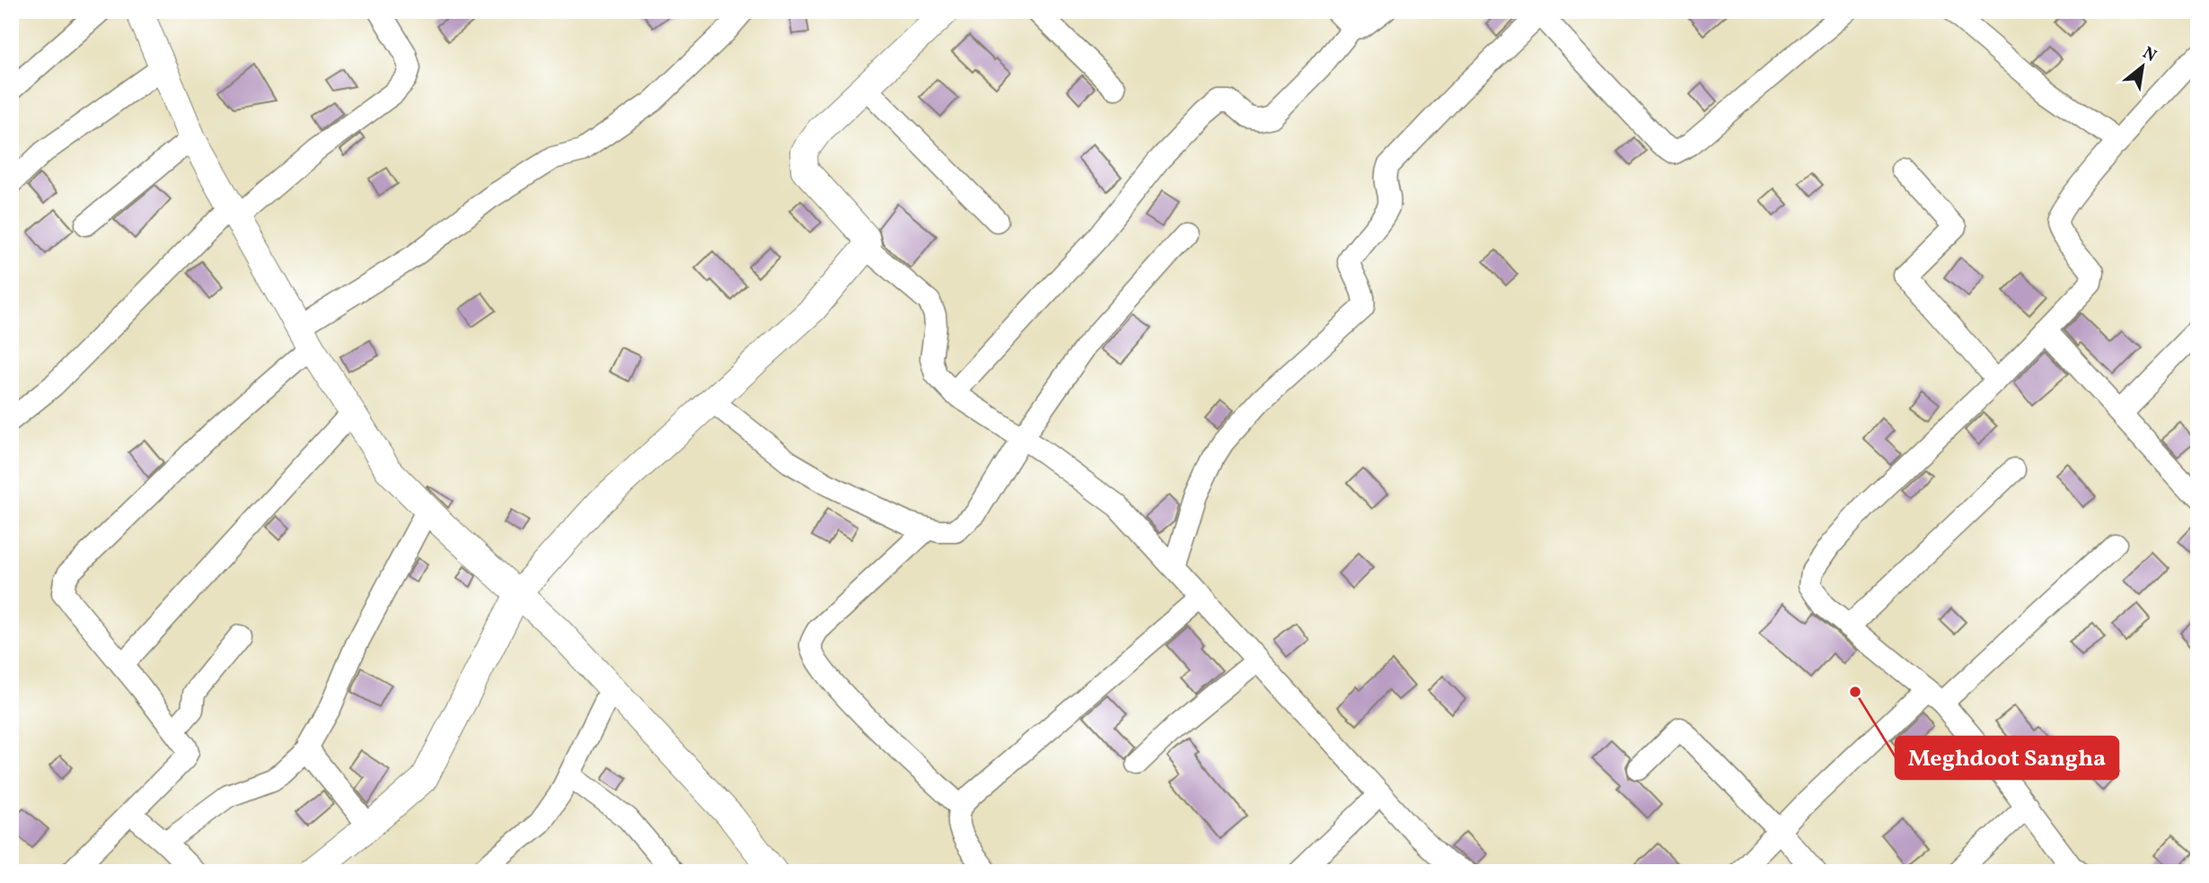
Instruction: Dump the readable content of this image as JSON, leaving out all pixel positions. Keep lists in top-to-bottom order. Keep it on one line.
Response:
{"places":["Meghdoot Sangha"],"north":"top right"}
